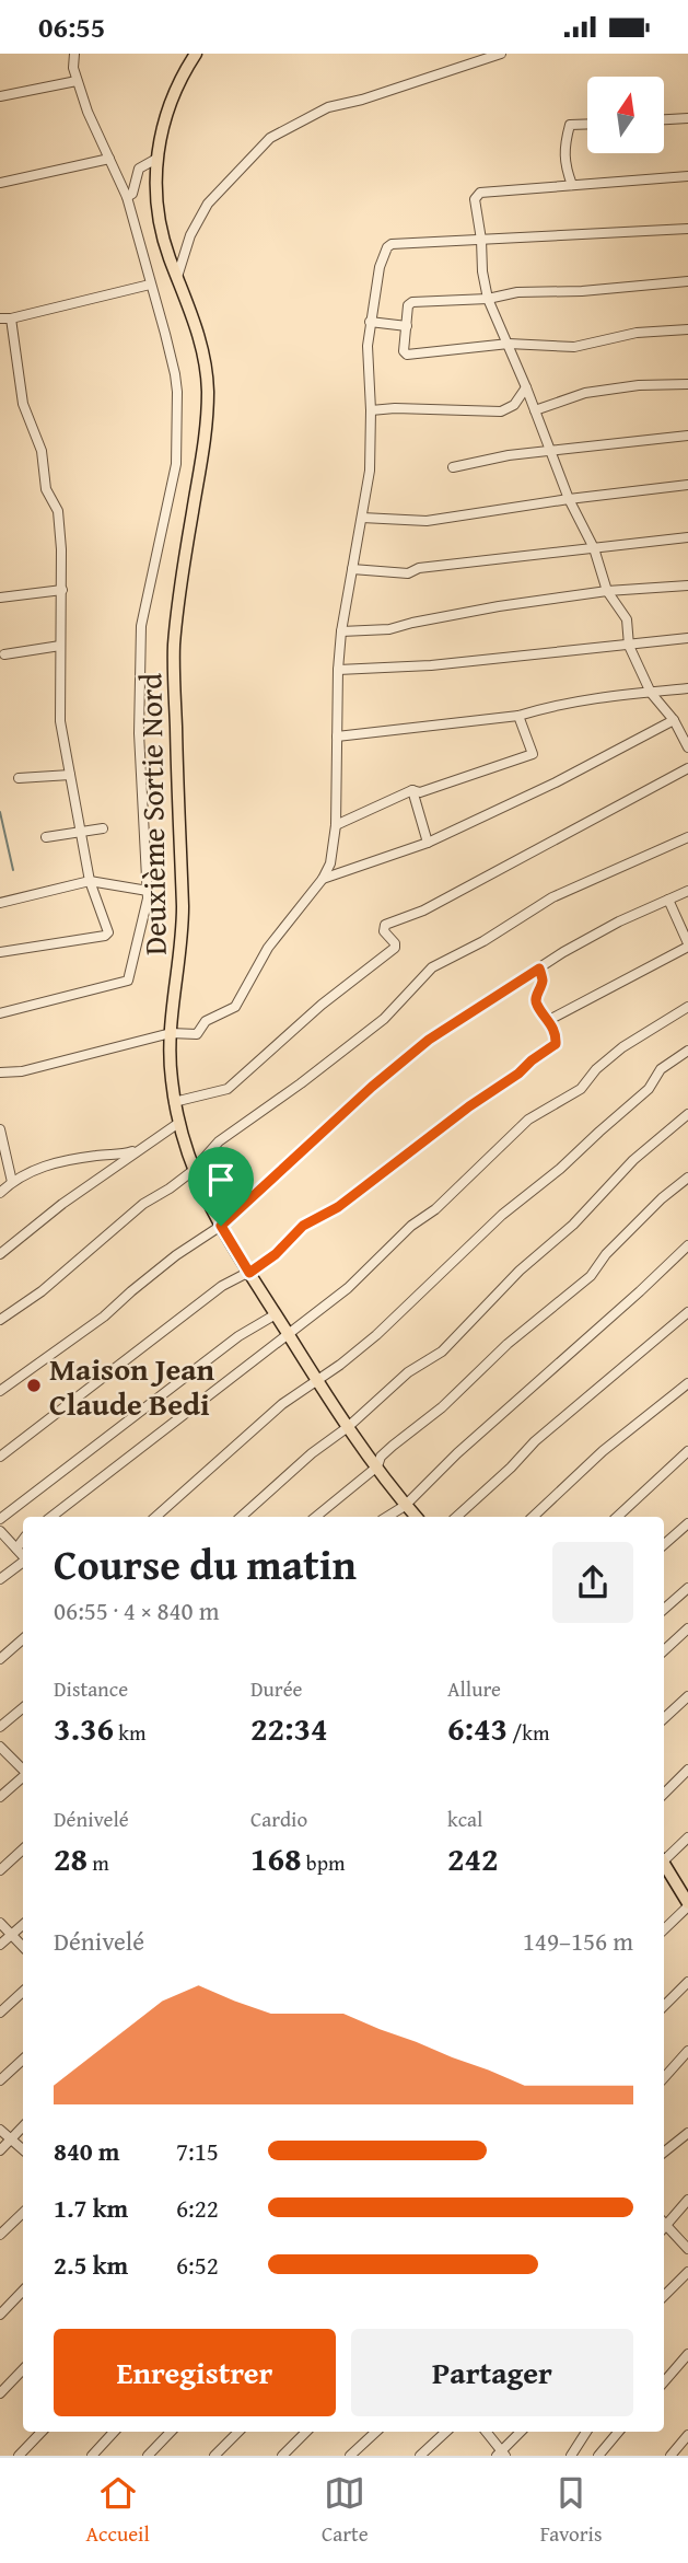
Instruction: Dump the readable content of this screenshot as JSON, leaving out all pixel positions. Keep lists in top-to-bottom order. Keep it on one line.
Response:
{"streets":{"main road":["Deuxième Sortie Nord"]},"places":["Maison Jean Claude Bedi"],"north":"top","page":{"status":"06:55","heading":["Course du matin","06:55 · 4 × 840 m"],"stats":[["Distance","3.36 km"],["Durée","22:34"],["Allure","6:43 /km"],["Dénivelé","28 m"],["Cardio","168 bpm"],["kcal","242"]],"chart":["Dénivelé","149–156 m"],"list":[{"name":"840 m","note":"7:15"},{"name":"1.7 km","note":"6:22"},{"name":"2.5 km","note":"6:52"}],"buttons":["Enregistrer","Partager"],"tabs":["Accueil","Carte","Favoris"]}}
